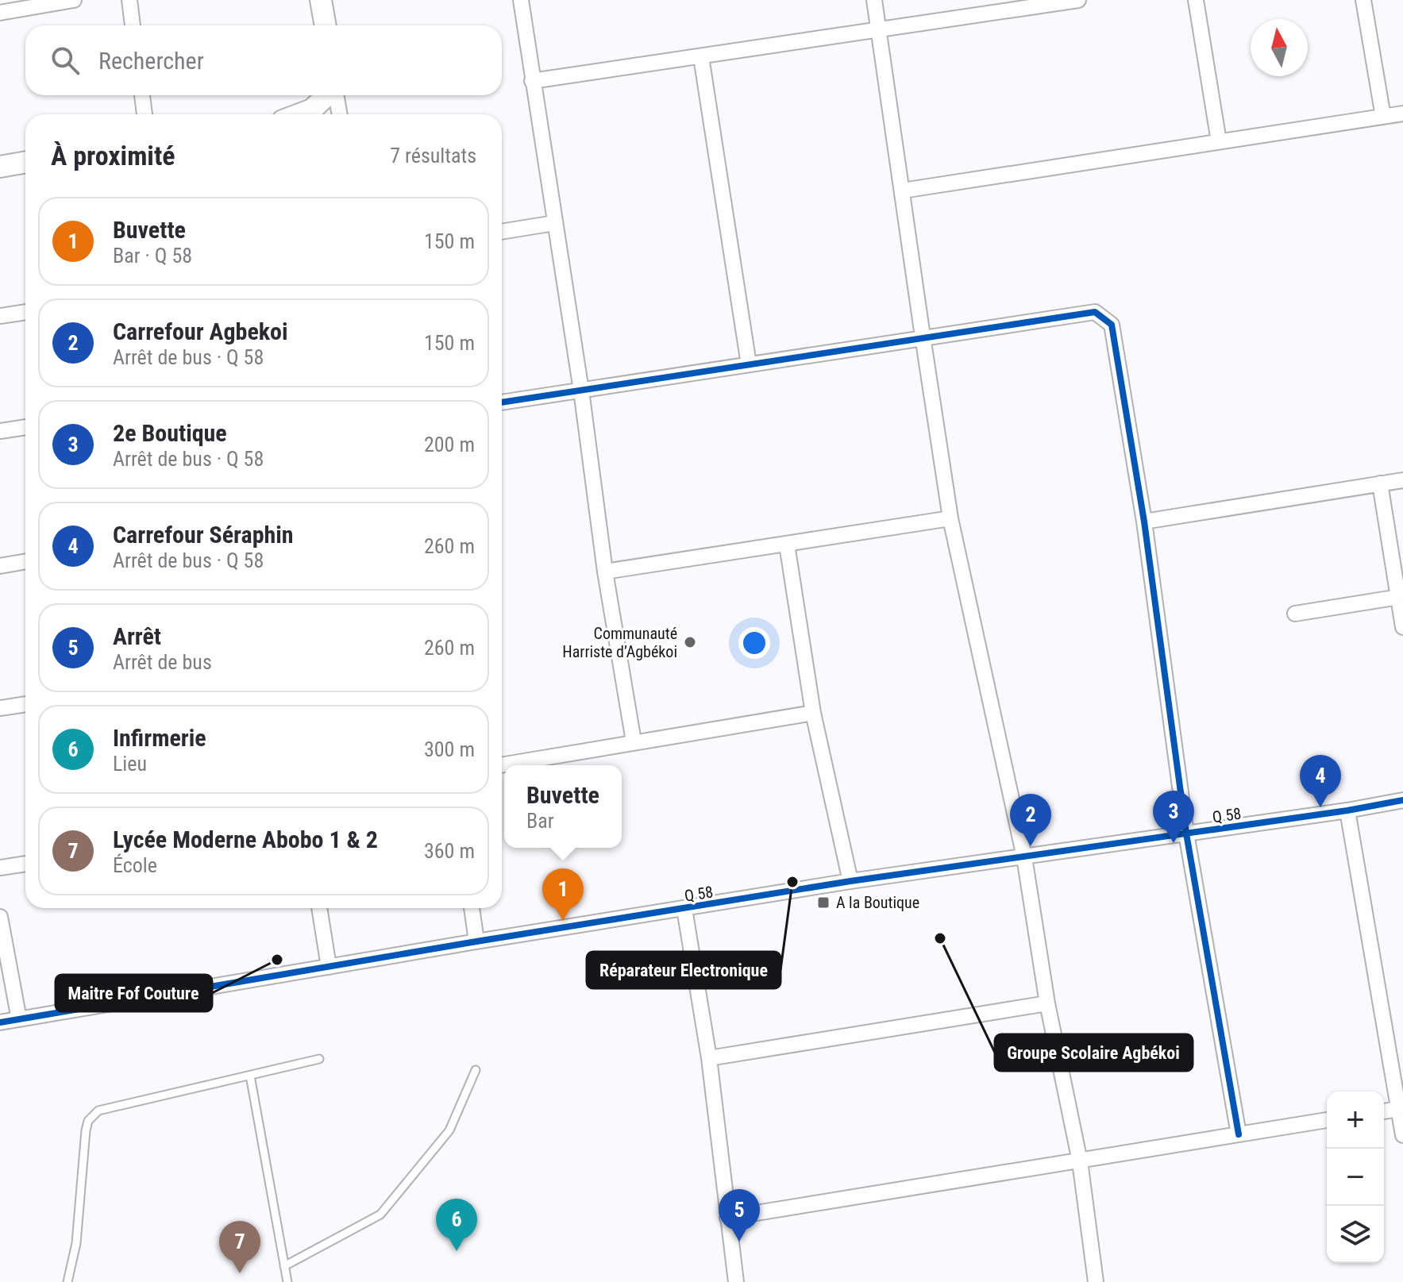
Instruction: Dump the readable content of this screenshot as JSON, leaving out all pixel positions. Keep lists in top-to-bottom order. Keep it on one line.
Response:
{"streets":{"street":["Q 58"]},"places":{"other":["Communauté Harriste d’Agbékoi","Réparateur Electronique","Groupe Scolaire Agbékoi","Maitre Fof Couture"],"transit":["A la Boutique"]},"north":"top","page":{"search":"Rechercher","heading":["À proximité","7 résultats"],"list":[{"mark":"1","name":"Buvette","note":"Bar · Q 58","value":"150 m"},{"mark":"2","name":"Carrefour Agbekoi","note":"Arrêt de bus · Q 58","value":"150 m"},{"mark":"3","name":"2e Boutique","note":"Arrêt de bus · Q 58","value":"200 m"},{"mark":"4","name":"Carrefour Séraphin","note":"Arrêt de bus · Q 58","value":"260 m"},{"mark":"5","name":"Arrêt","note":"Arrêt de bus","value":"260 m"},{"mark":"6","name":"Infirmerie","note":"Lieu","value":"300 m"},{"mark":"7","name":"Lycée Moderne Abobo 1 & 2","note":"École","value":"360 m"}],"pins":["4","3","2","1","5","6","7"],"popup":["Buvette","Bar"],"map_buttons":["+","−"]}}
